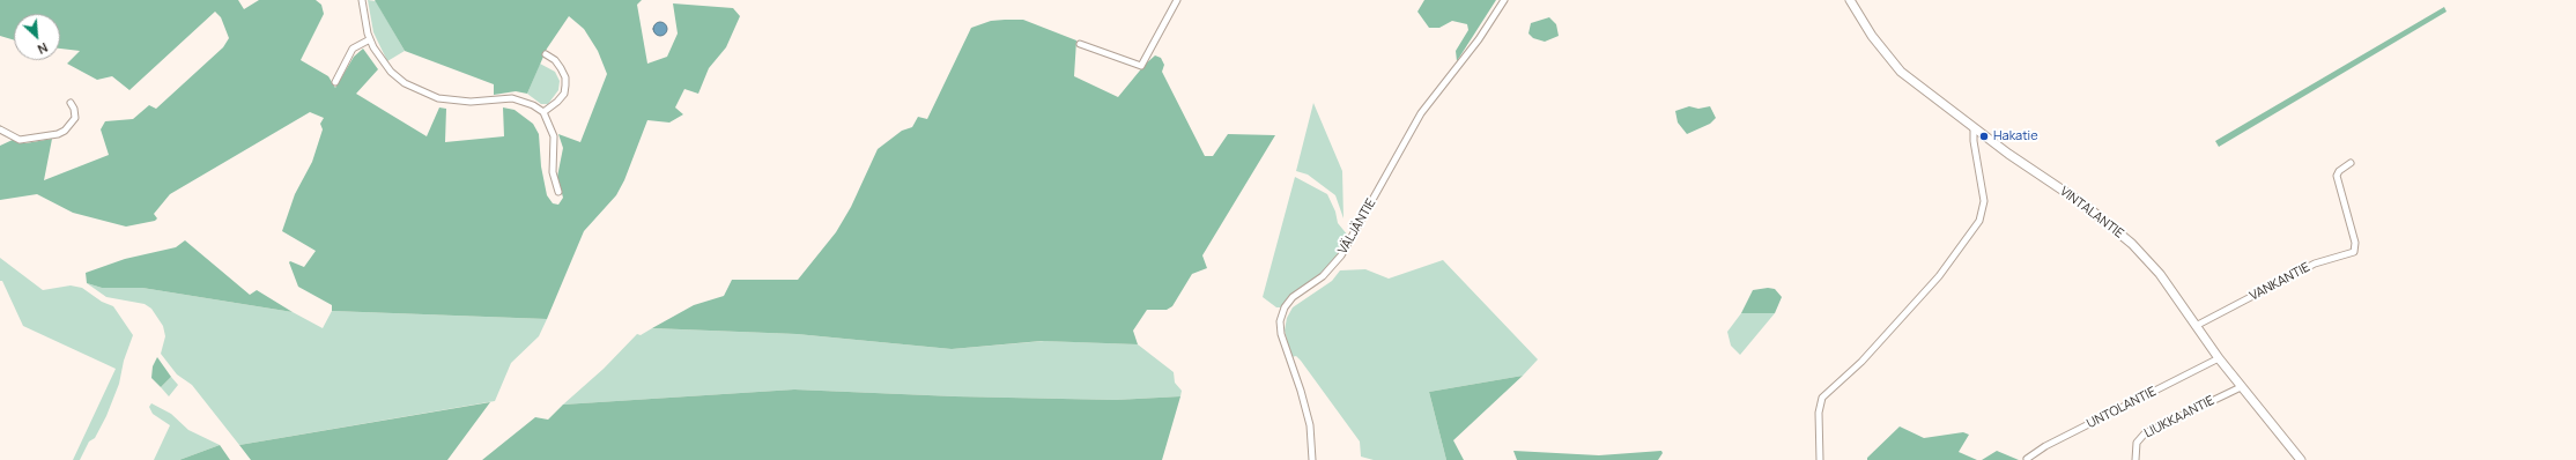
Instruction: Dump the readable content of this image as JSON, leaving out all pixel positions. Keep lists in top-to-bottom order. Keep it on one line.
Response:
{"streets":{"street":["VINTALANTIE","VÄLJÄNTIE","VANKANTIE","UNTOLANTIE","LIUKKAANTIE"]},"crossings":[["VINTALANTIE","VANKANTIE"],["VINTALANTIE","UNTOLANTIE"],["VINTALANTIE","LIUKKAANTIE"]],"places":["Hakatie"],"north":"bottom right"}
